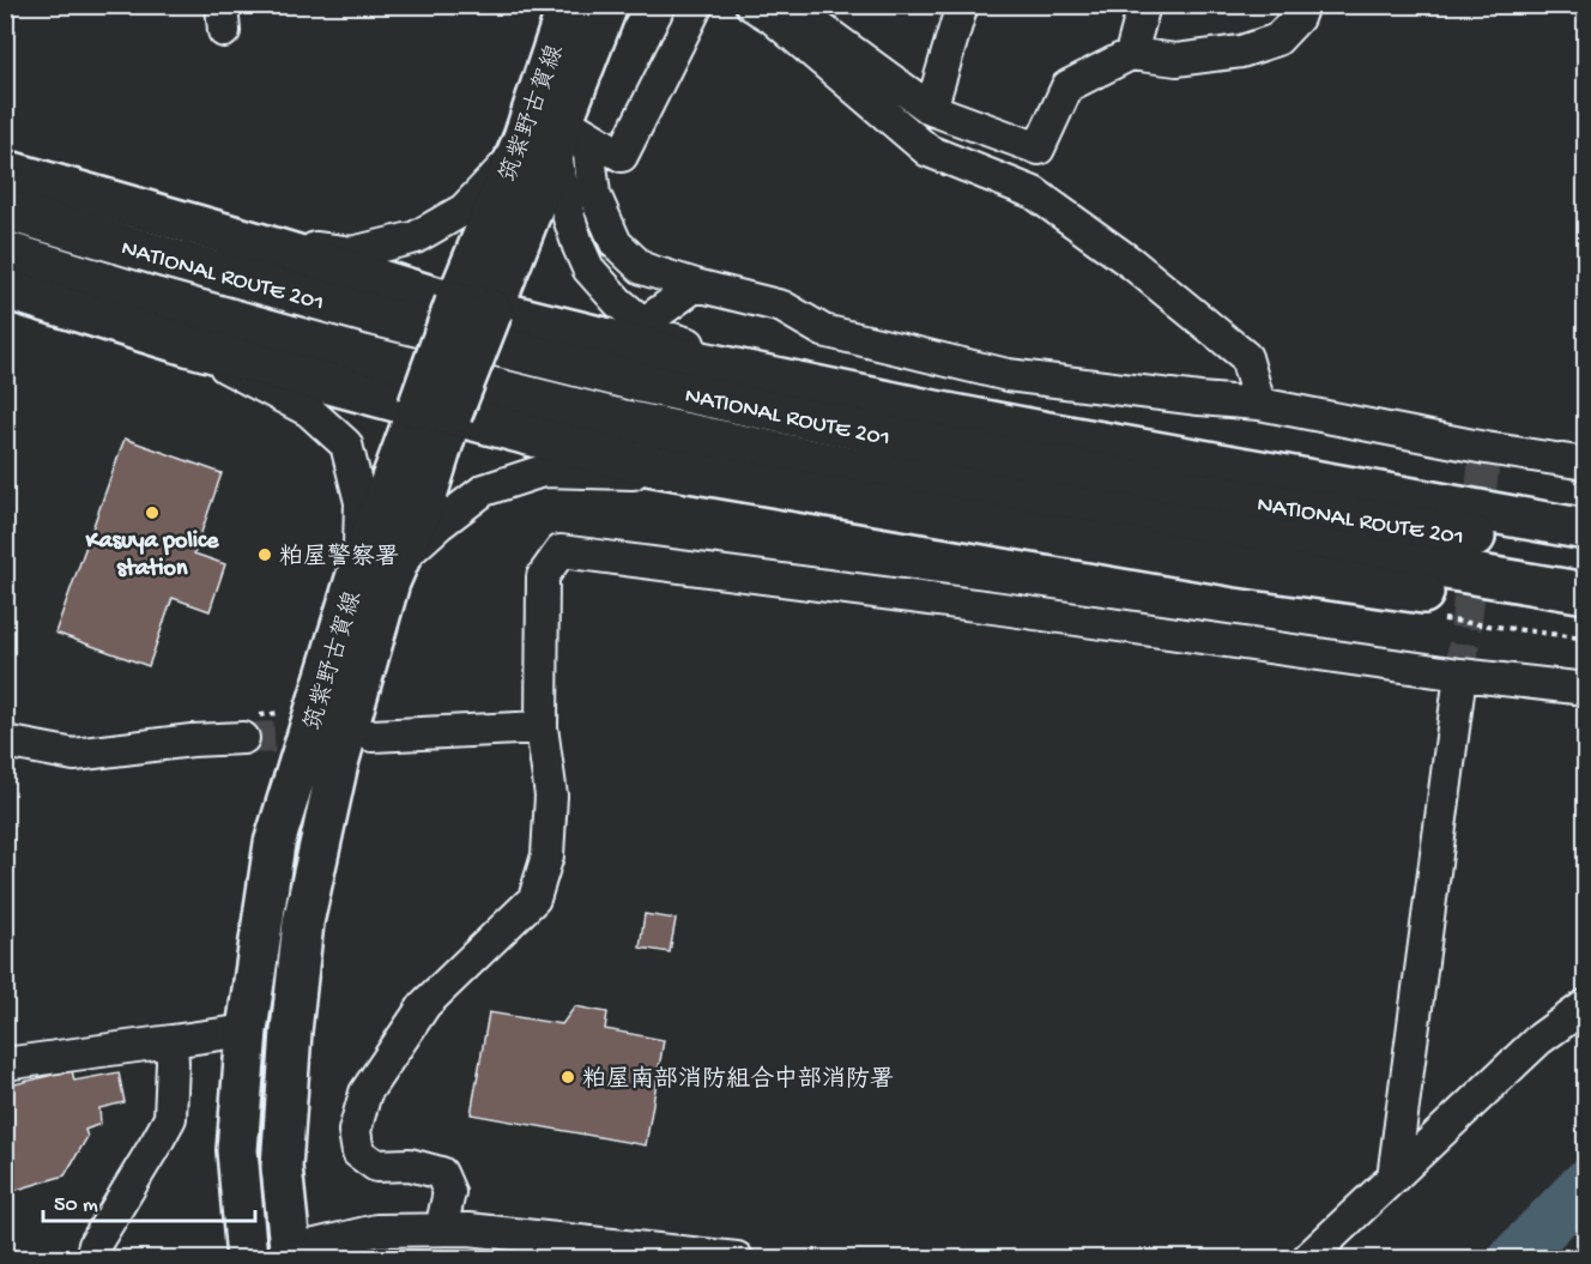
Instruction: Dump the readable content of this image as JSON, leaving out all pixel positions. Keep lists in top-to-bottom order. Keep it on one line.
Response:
{"streets":{"main road":["筑紫野古賀線","NATIONAL ROUTE 201"]},"places":["Kasuya police station","粕屋警察署","粕屋南部消防組合中部消防署"],"scale_bar":"50 m"}
